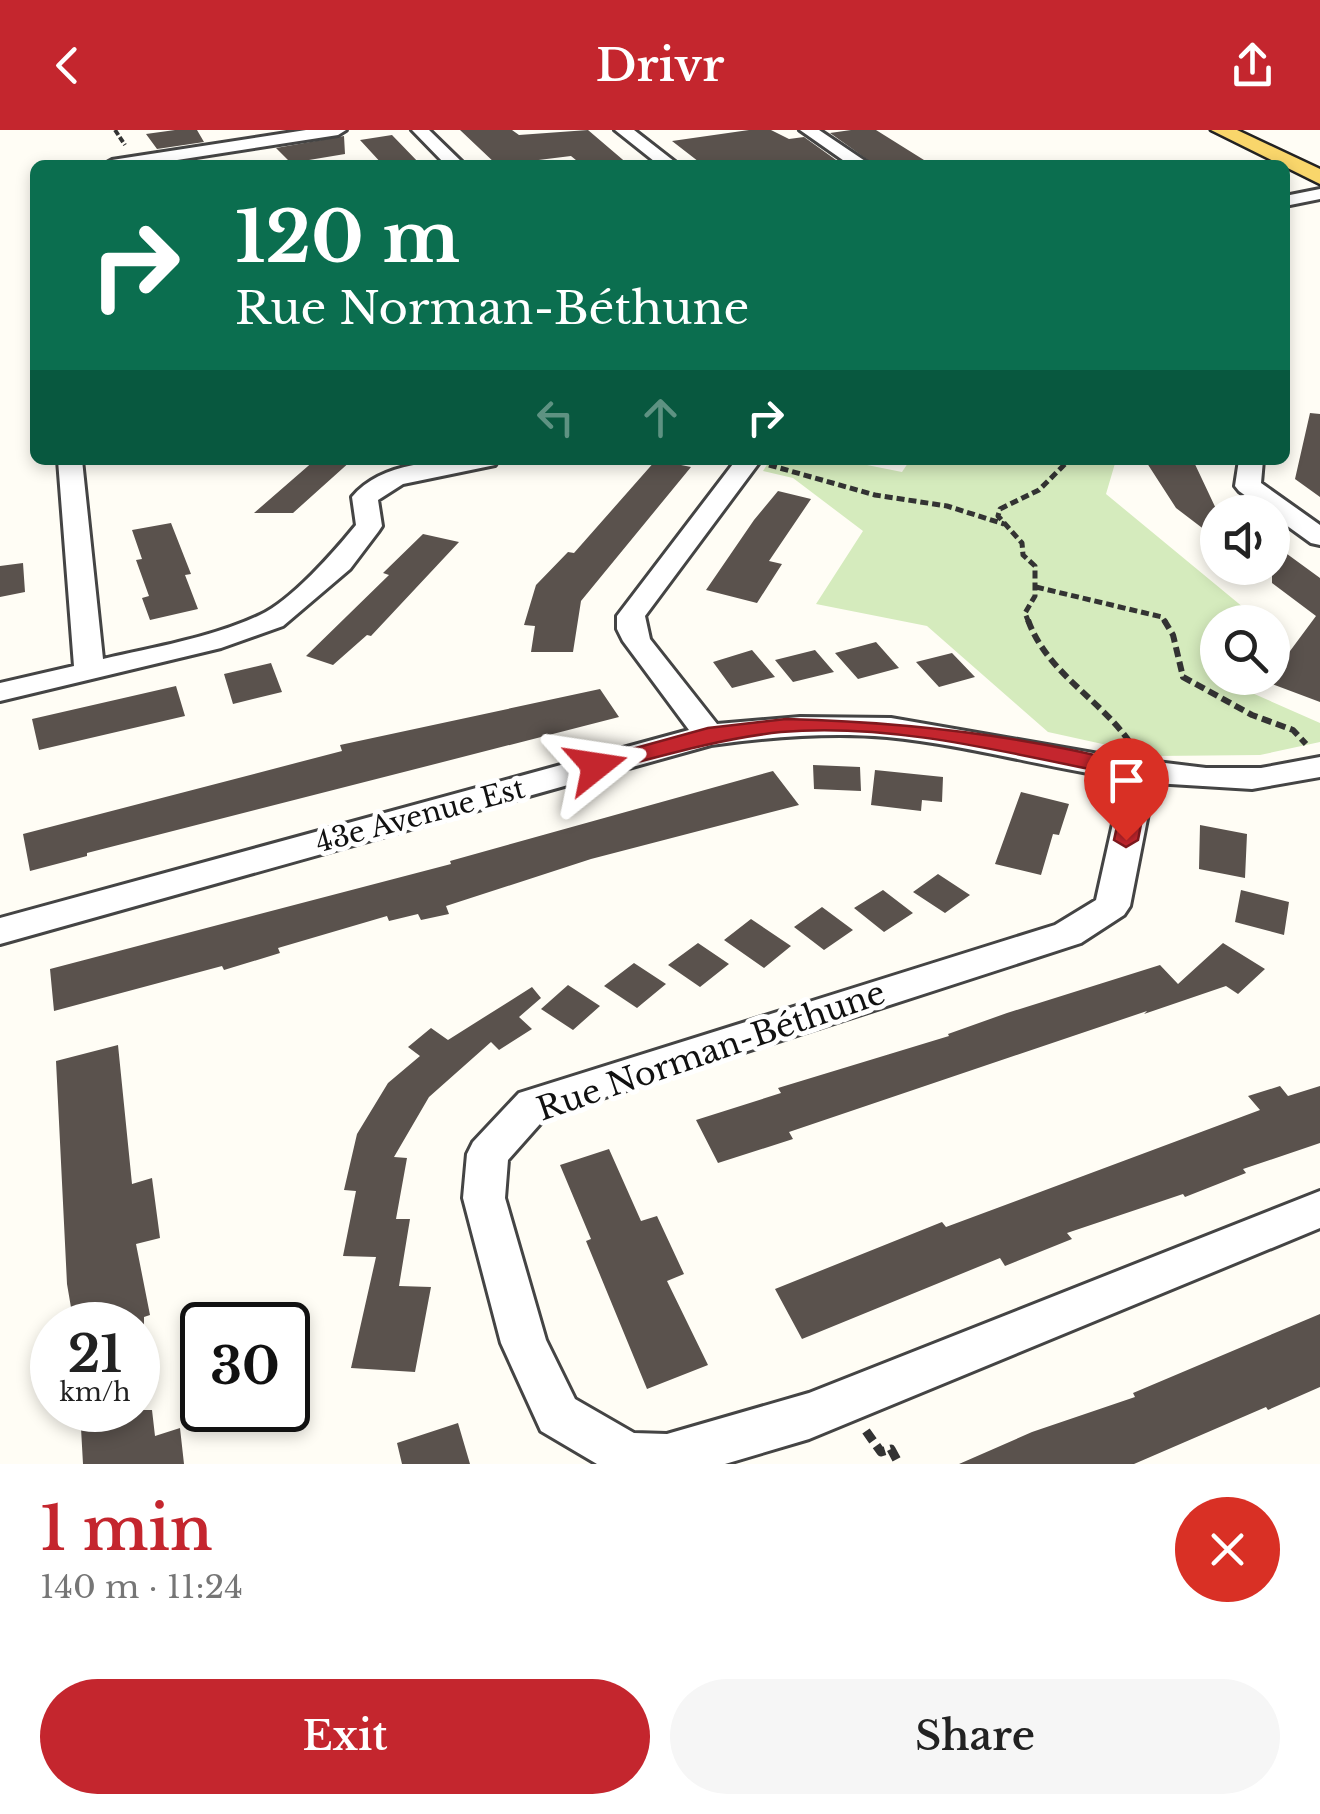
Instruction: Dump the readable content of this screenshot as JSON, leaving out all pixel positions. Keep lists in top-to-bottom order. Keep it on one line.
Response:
{"streets":{"street":["43e Avenue Est","Rue Norman-Béthune"]},"crossings":[["43e Avenue Est","Rue Norman-Béthune"]],"page":{"header":"Drivr","turn":["120 m","Rue Norman-Béthune"],"speed":"21 km/h","limit":"30","heading":["1 min","140 m · 11:24"],"buttons":["Exit","Share"]}}
